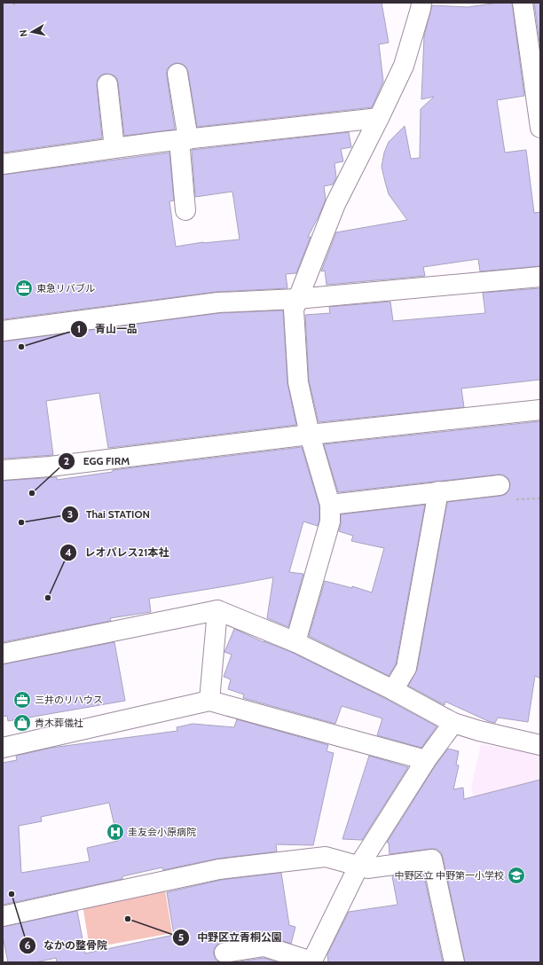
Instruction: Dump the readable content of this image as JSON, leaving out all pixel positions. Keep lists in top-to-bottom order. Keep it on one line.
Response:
{"places":{"office":["東急リバブル","三井のリハウス"],"other":["青山一品","EGG FIRM","Thai STATION","レオパレス21本社","なかの整骨院","中野区立青桐公園"],"shop":["青木葬儀社"],"hospital":["圭友会小原病院"],"school or university":["中野区立 中野第一小学校"]},"north":"left"}
